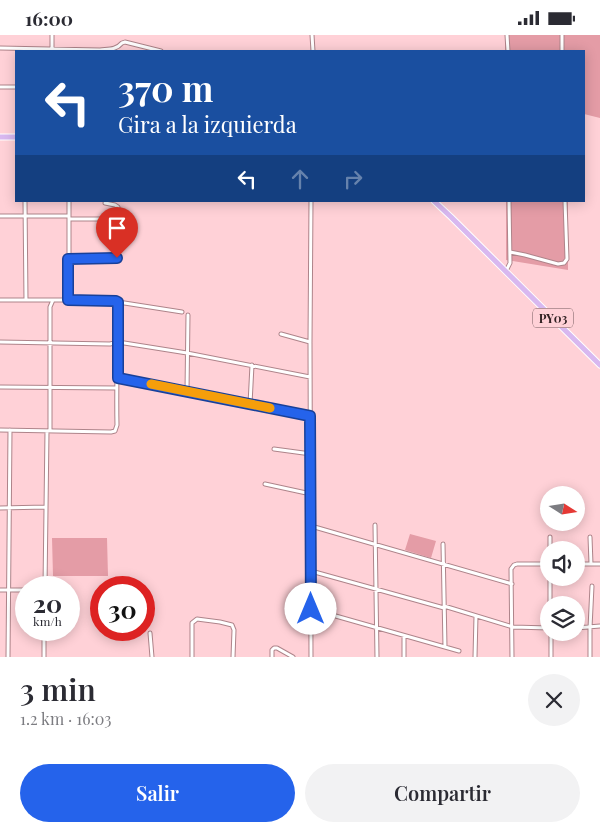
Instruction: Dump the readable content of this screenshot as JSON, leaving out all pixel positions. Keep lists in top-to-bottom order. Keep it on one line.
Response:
{"streets":{"highway":["PY03"]},"north":"right","page":{"status":"16:00","turn":["370 m","Gira a la izquierda"],"speed":"20 km/h","limit":"30","heading":["3 min","1.2 km · 16:03"],"buttons":["Salir","Compartir"]}}
